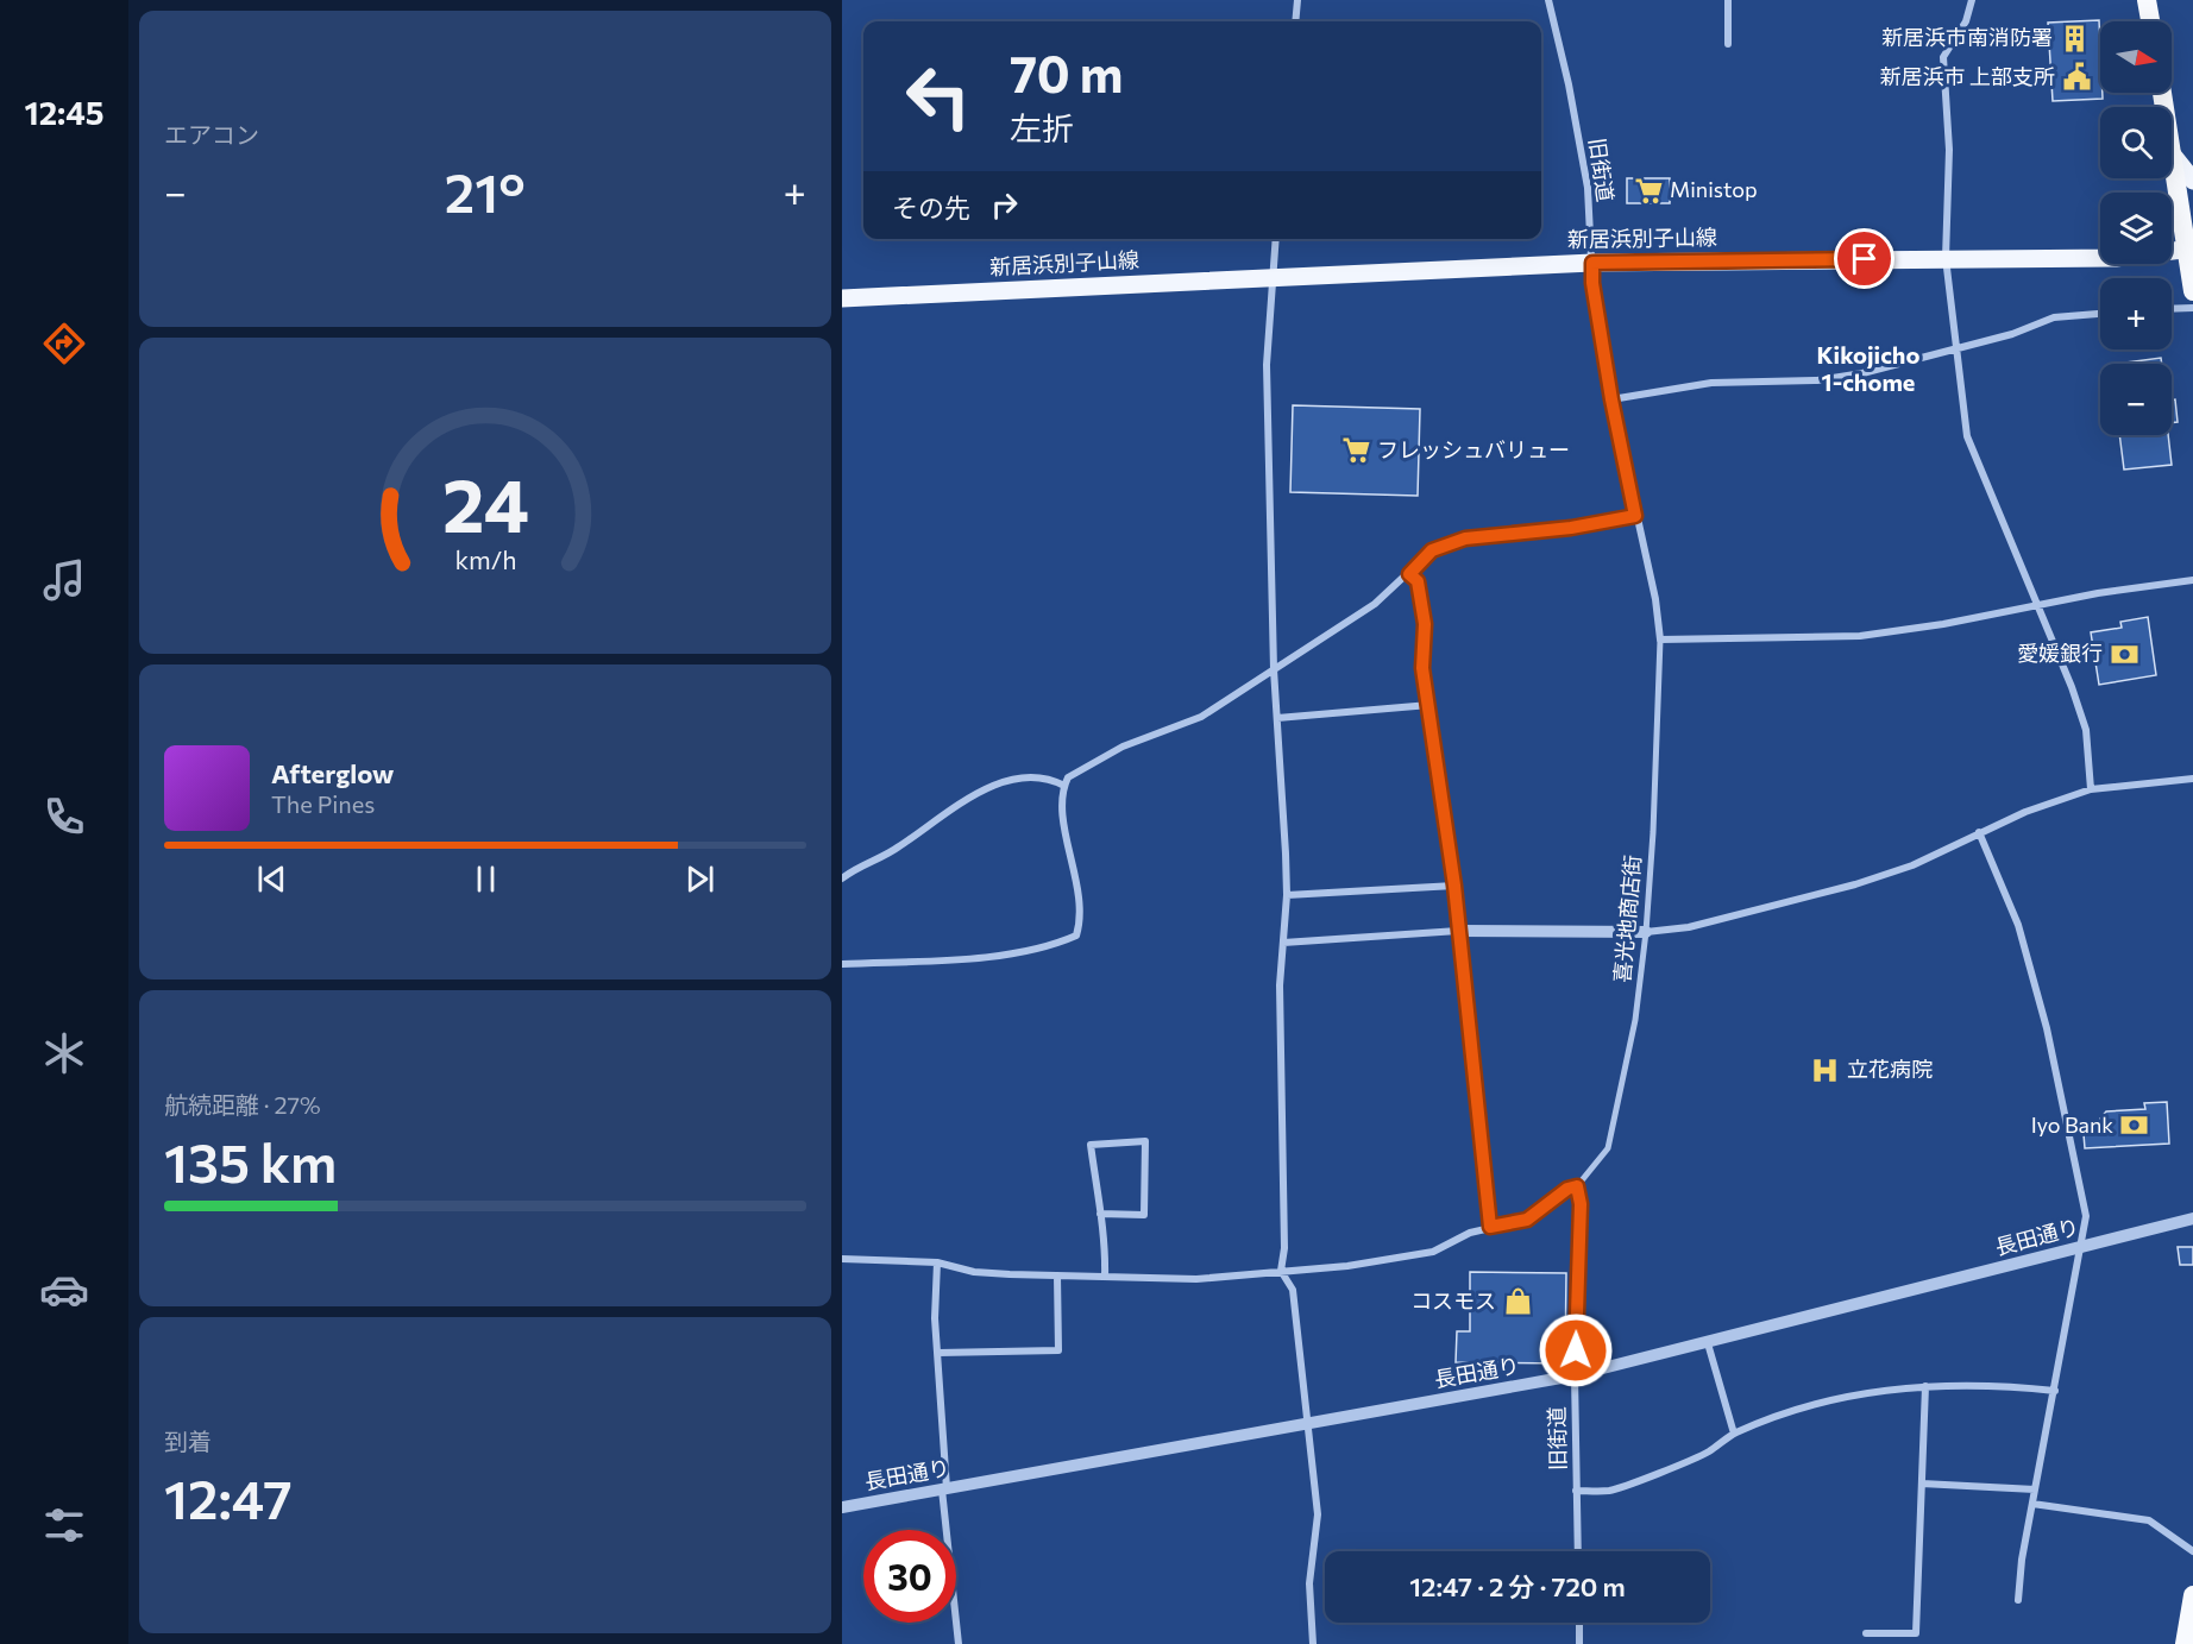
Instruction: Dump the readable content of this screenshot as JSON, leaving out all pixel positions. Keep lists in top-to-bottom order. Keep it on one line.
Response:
{"streets":{"main road":["新居浜別子山線"],"street":["旧街道","喜光地商店街","長田通り"]},"crossings":[["旧街道","新居浜別子山線"],["旧街道","喜光地商店街"],["旧街道","長田通り"]],"districts":["Kikojicho 1-chome"],"places":{"building":["新居浜市南消防署"],"public building":["新居浜市 上部支所"],"supermarket":["Ministop","フレッシュバリュー"],"bank":["愛媛銀行","Iyo Bank"],"hospital":["立花病院"],"shop":["コスモス"]},"north":"right","page":{"tabs":"12:45","tile":["エアコン",["航続距離 · 27%","135 km"],["到着","12:47"]],"map_buttons":["+","−"],"turn":["70 m","左折"],"heat":["−","21°","+"],"then":"その先","song":["Afterglow","The Pines"],"limit":"30","trip":"12:47 · 2 分 · 720 m","gauge":["24","km/h"]}}
